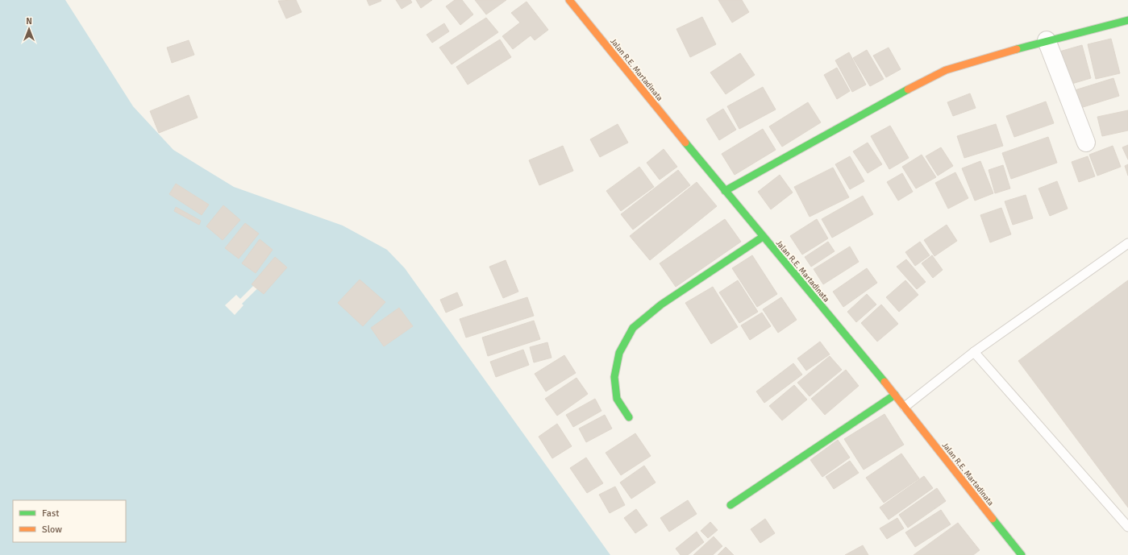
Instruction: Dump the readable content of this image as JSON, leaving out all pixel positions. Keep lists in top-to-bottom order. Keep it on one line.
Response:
{"streets":{"main road":["Jalan R.E. Martadinata"]},"legend":["Fast","Slow"],"north":"top"}
